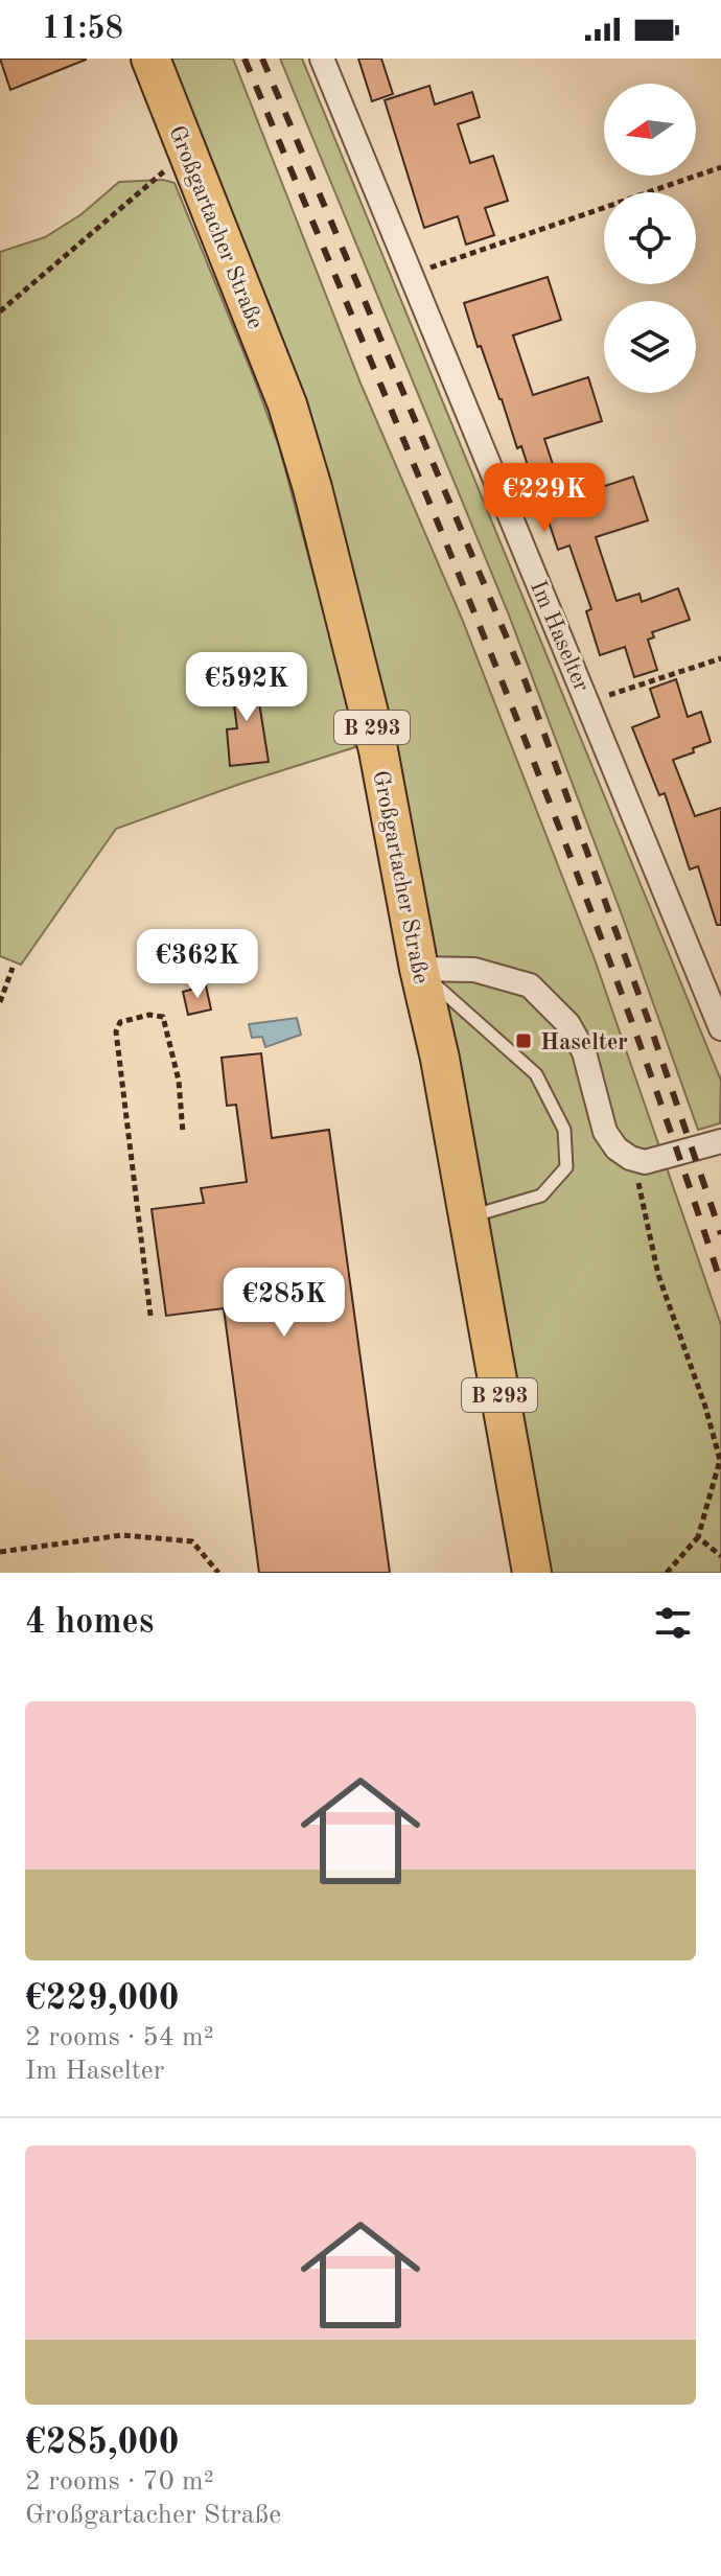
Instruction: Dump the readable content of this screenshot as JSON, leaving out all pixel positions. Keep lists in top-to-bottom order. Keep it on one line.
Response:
{"streets":{"main road":["Großgartacher Straße","B 293"],"street":["Im Haselter"]},"places":{"transit":["Haselter"]},"north":"left","page":{"status":"11:58","price":["€229K","€592K","€362K","€285K"],"heading":"4 homes","list":[{"name":"€229,000","note":"2 rooms · 54 m² · Im Haselter"},{"name":"€285,000","note":"2 rooms · 70 m² · Großgartacher Straße"}]}}
